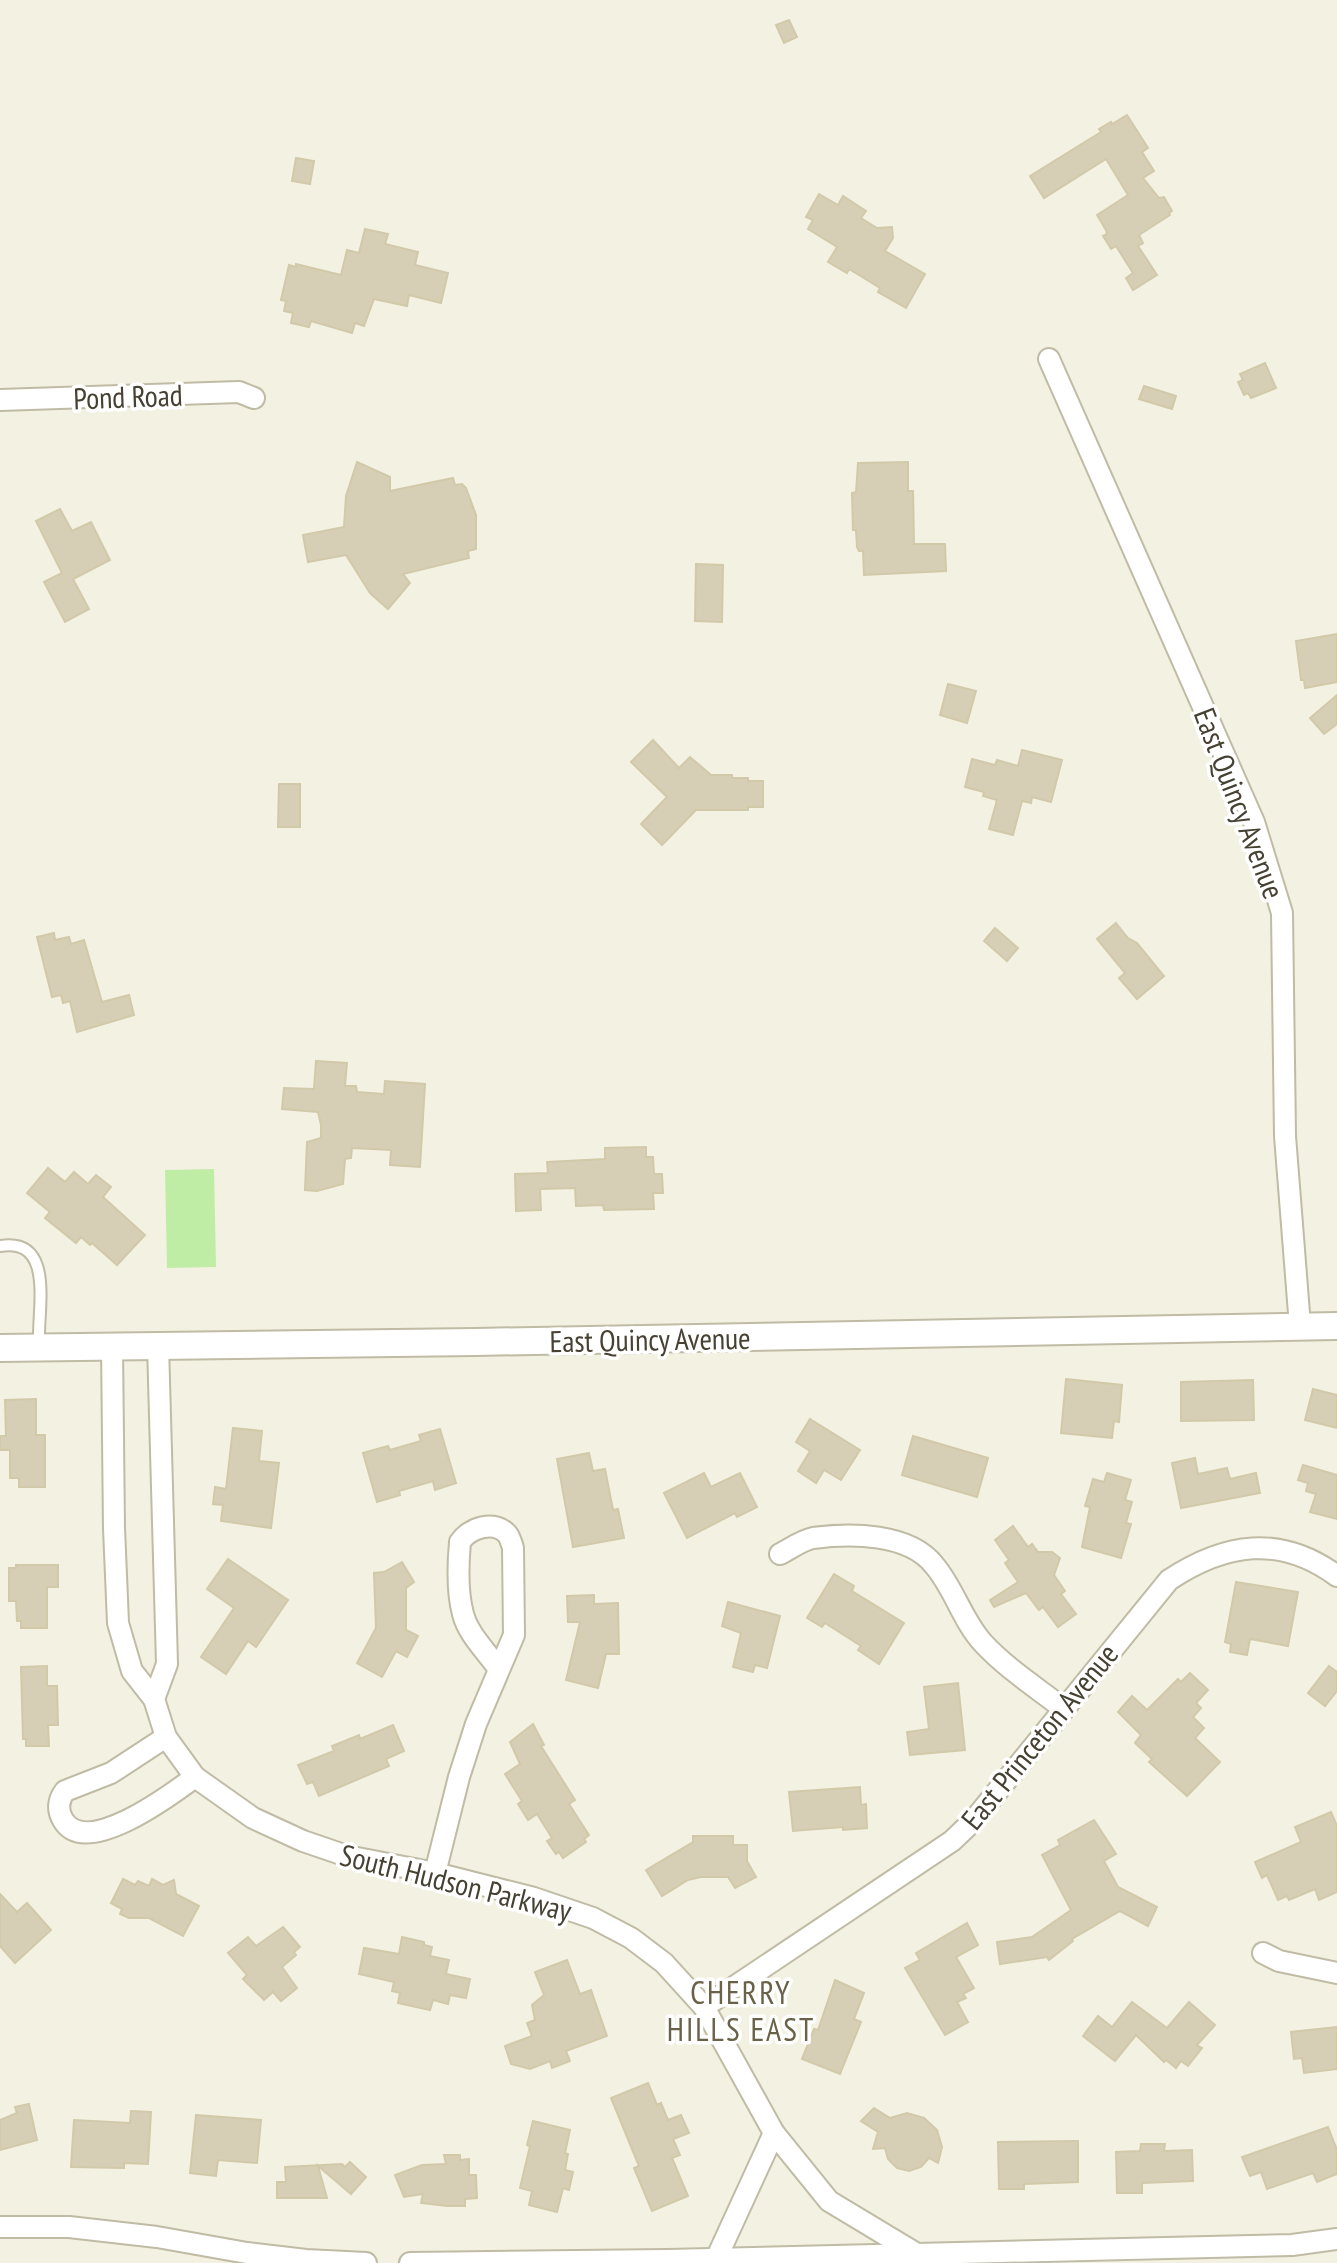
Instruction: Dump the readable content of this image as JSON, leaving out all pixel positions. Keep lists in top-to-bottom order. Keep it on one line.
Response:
{"streets":{"street":["Pond Road","East Quincy Avenue","East Princeton Avenue","South Hudson Parkway"]},"crossings":[["East Quincy Avenue","South Hudson Parkway"],["East Princeton Avenue","South Hudson Parkway"]],"districts":["CHERRY HILLS EAST"]}
